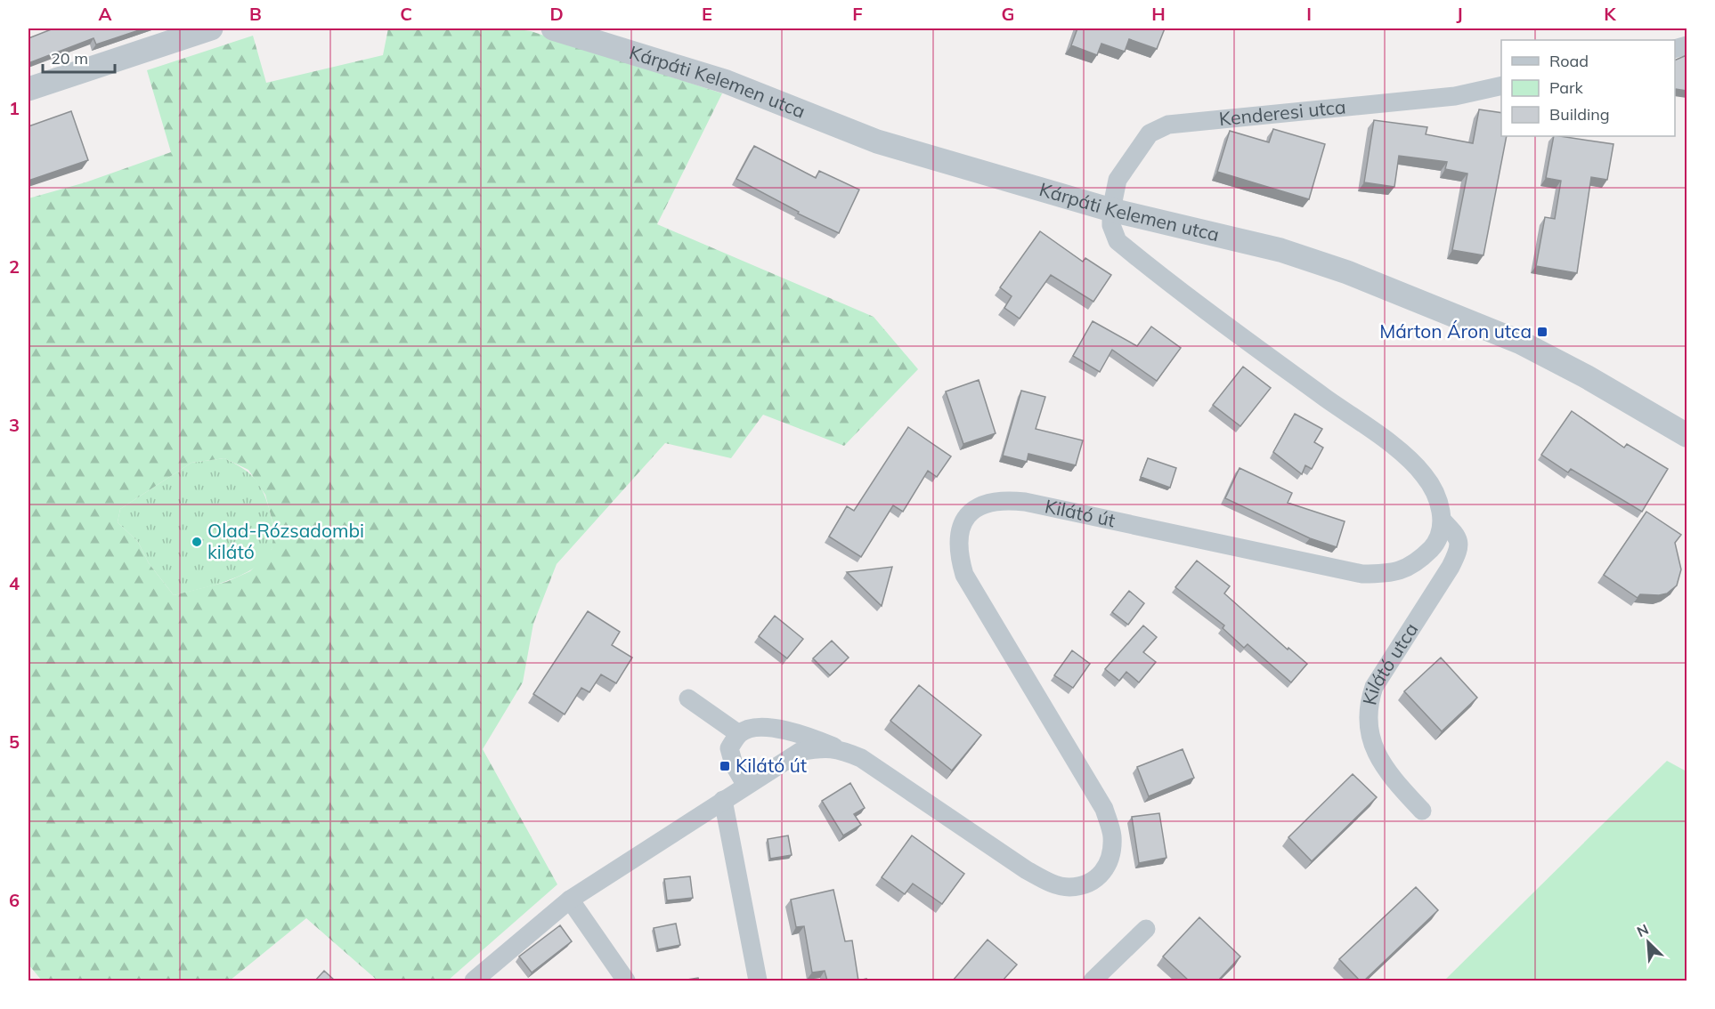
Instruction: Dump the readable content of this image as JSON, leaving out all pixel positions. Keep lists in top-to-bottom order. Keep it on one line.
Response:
{"streets":{"street":["Kárpáti Kelemen utca","Kenderesi utca","Kilátó út","Kilátó utca"]},"crossings":[["Kárpáti Kelemen utca","Kenderesi utca"],["Kilátó út","Kilátó utca"]],"places":{"transit":["Márton Áron utca","Kilátó út"],"other":["Olad-Rózsadombi kilátó"]},"legend":["Road","Park","Building"],"scale_bar":"20 m","north":"top left","grid":{"columns":["A","B","C","D","E","F","G","H","I","J","K"],"rows":["1","2","3","4","5","6"]}}
